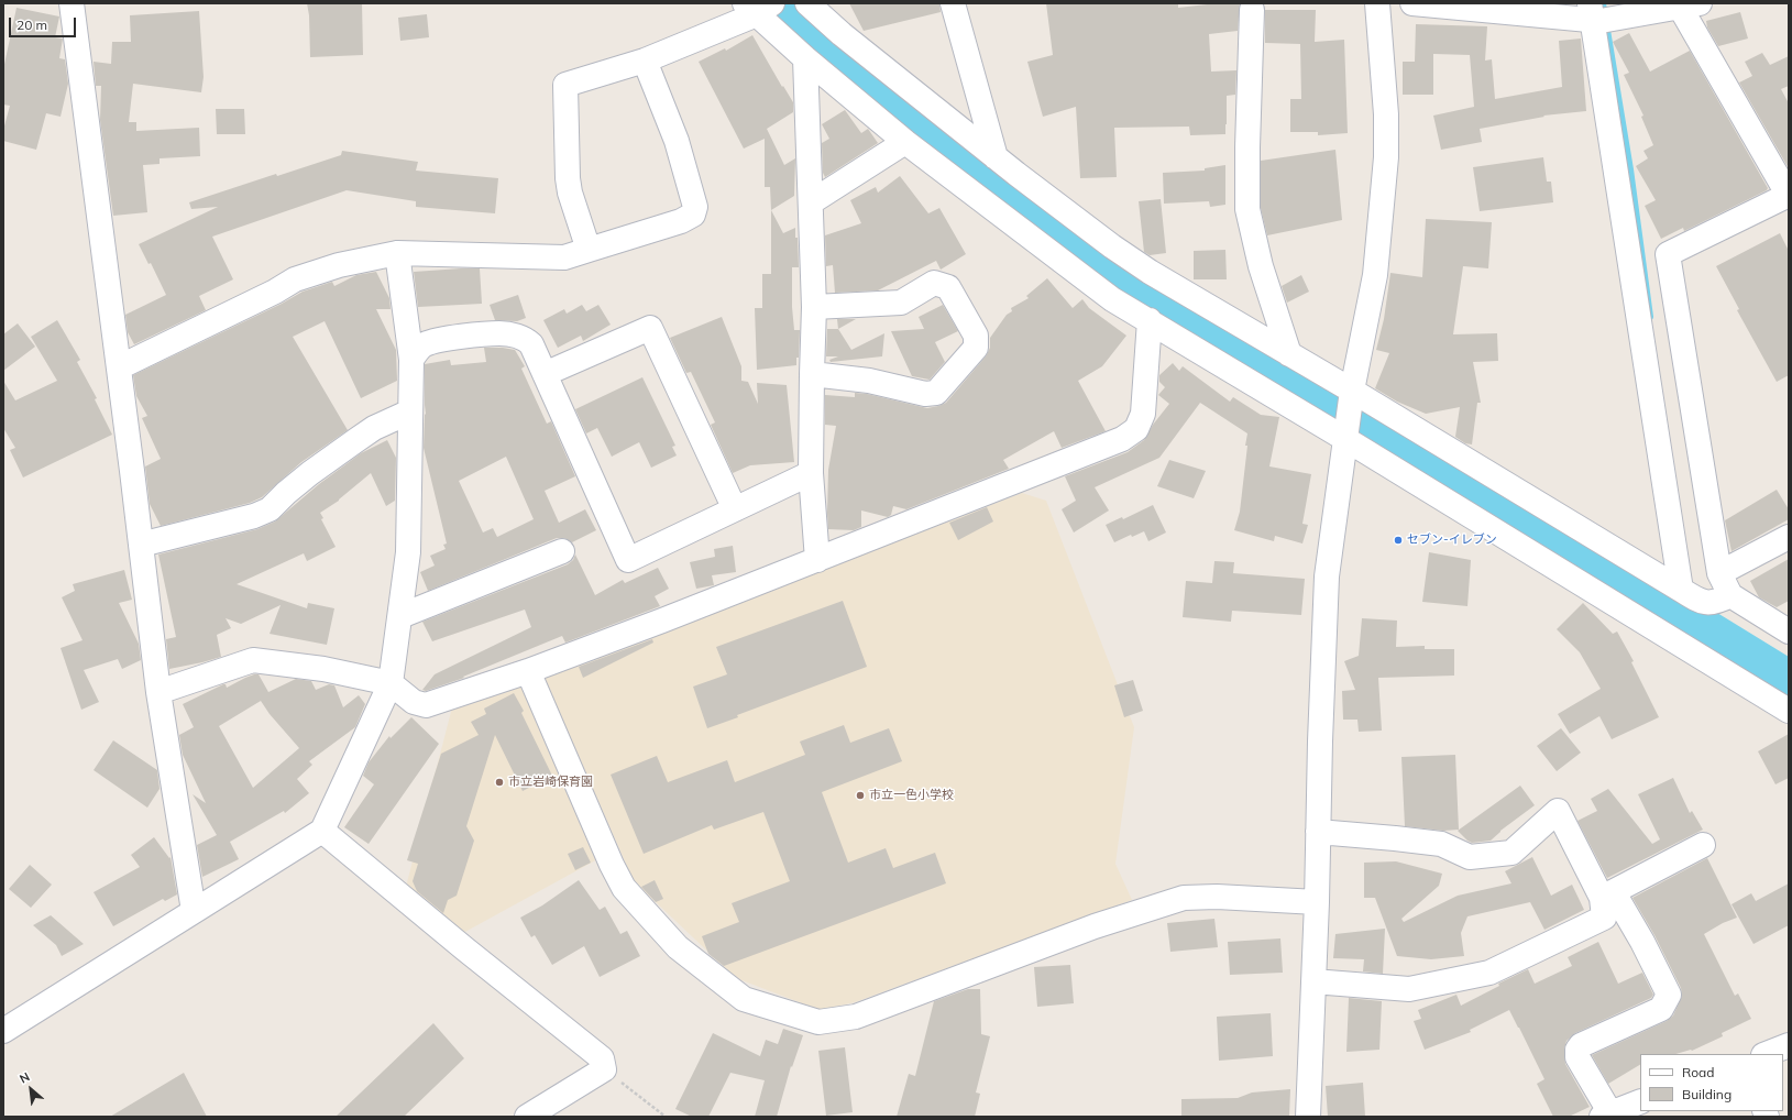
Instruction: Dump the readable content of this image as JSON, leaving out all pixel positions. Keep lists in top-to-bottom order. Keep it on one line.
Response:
{"places":["セブン-イレブン","市立岩崎保育園","市立一色小学校"],"legend":["Road","Building"],"scale_bar":"20 m","north":"top left"}
